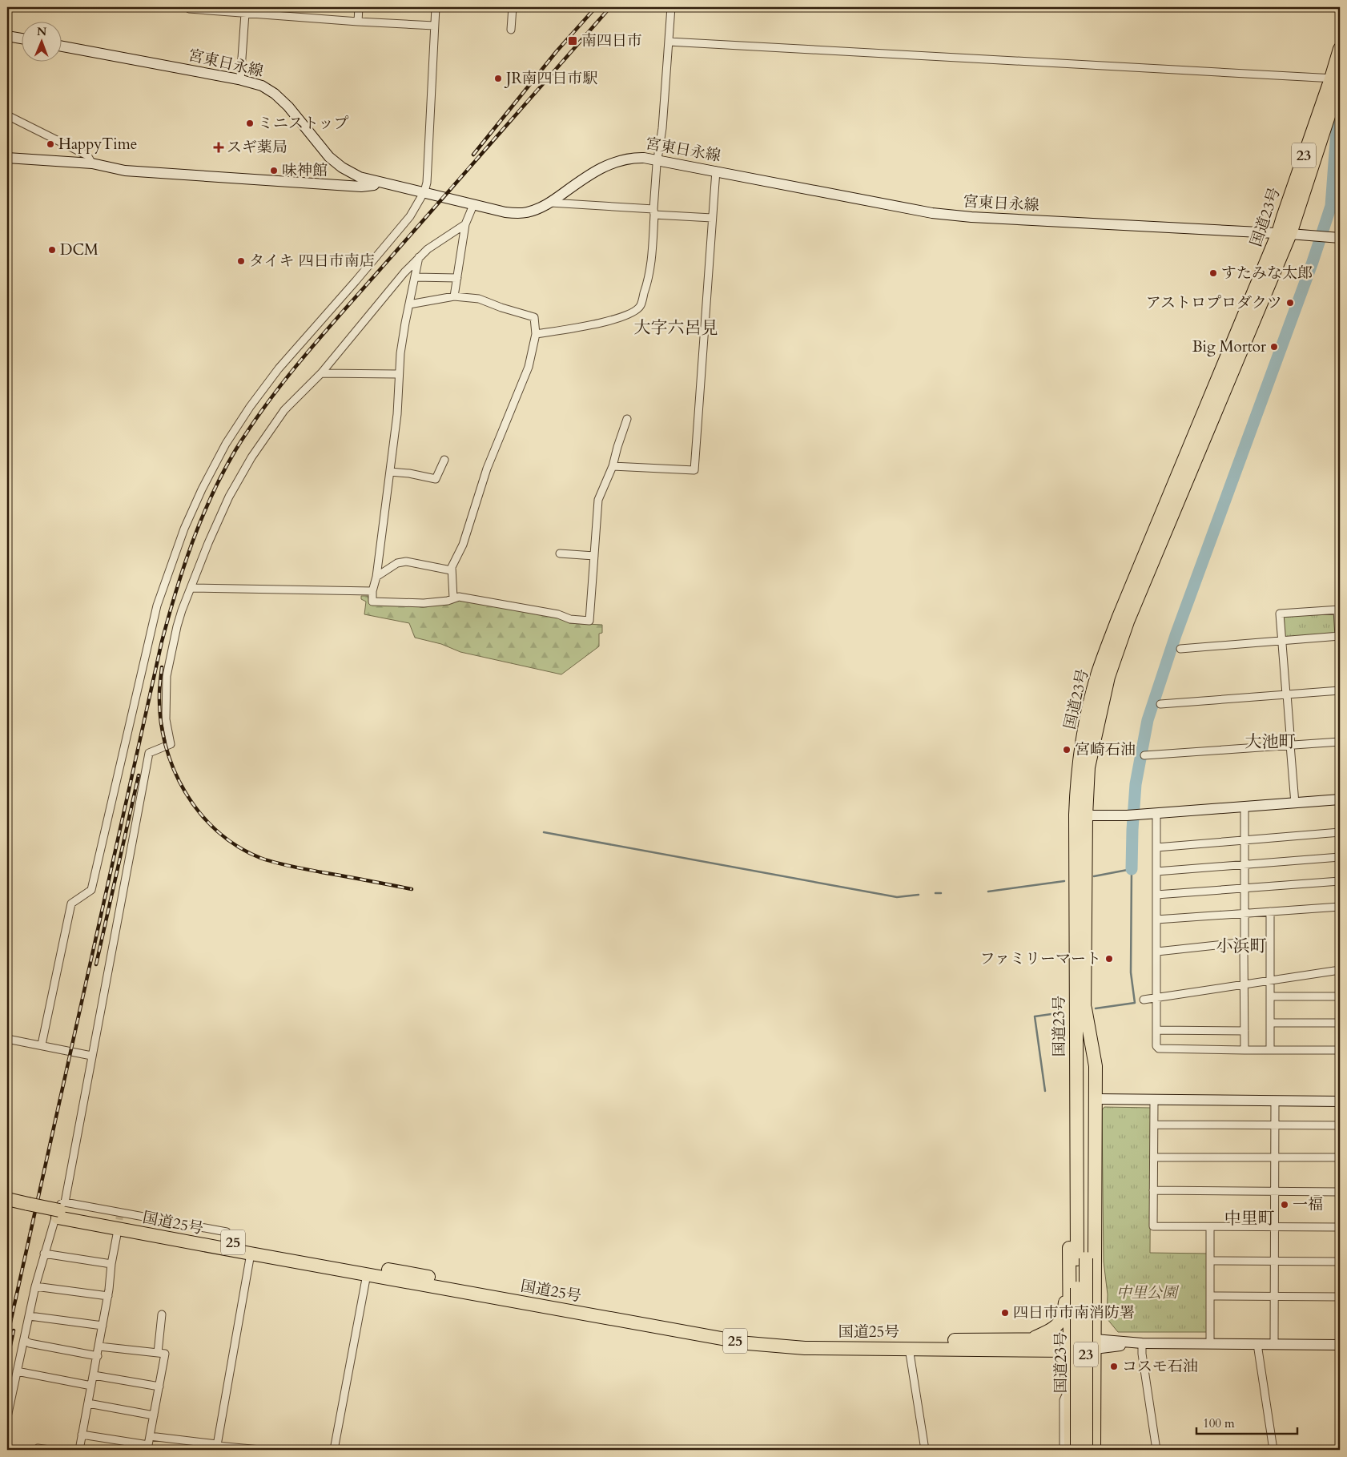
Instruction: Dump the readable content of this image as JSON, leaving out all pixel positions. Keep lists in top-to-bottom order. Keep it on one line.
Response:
{"streets":{"highway":["23","国道23号","国道25号","25"],"main road":["宮東日永線"]},"crossings":[["宮東日永線","国道23号"],["23","国道25号"]],"districts":["大字六呂見","大池町","小浜町","中里町"],"parks":["中里公園"],"places":{"transit":["南四日市"],"other":["JR南四日市駅","ミニストップ","HappyTime","味神館","DCM","タイキ 四日市南店","すたみな太郎","アストロプロダクツ","Big Mortor","宮崎石油","ファミリーマート","一福","四日市市南消防署","コスモ石油"],"health":["スギ薬局"]},"scale_bar":"100 m","north":"top"}
